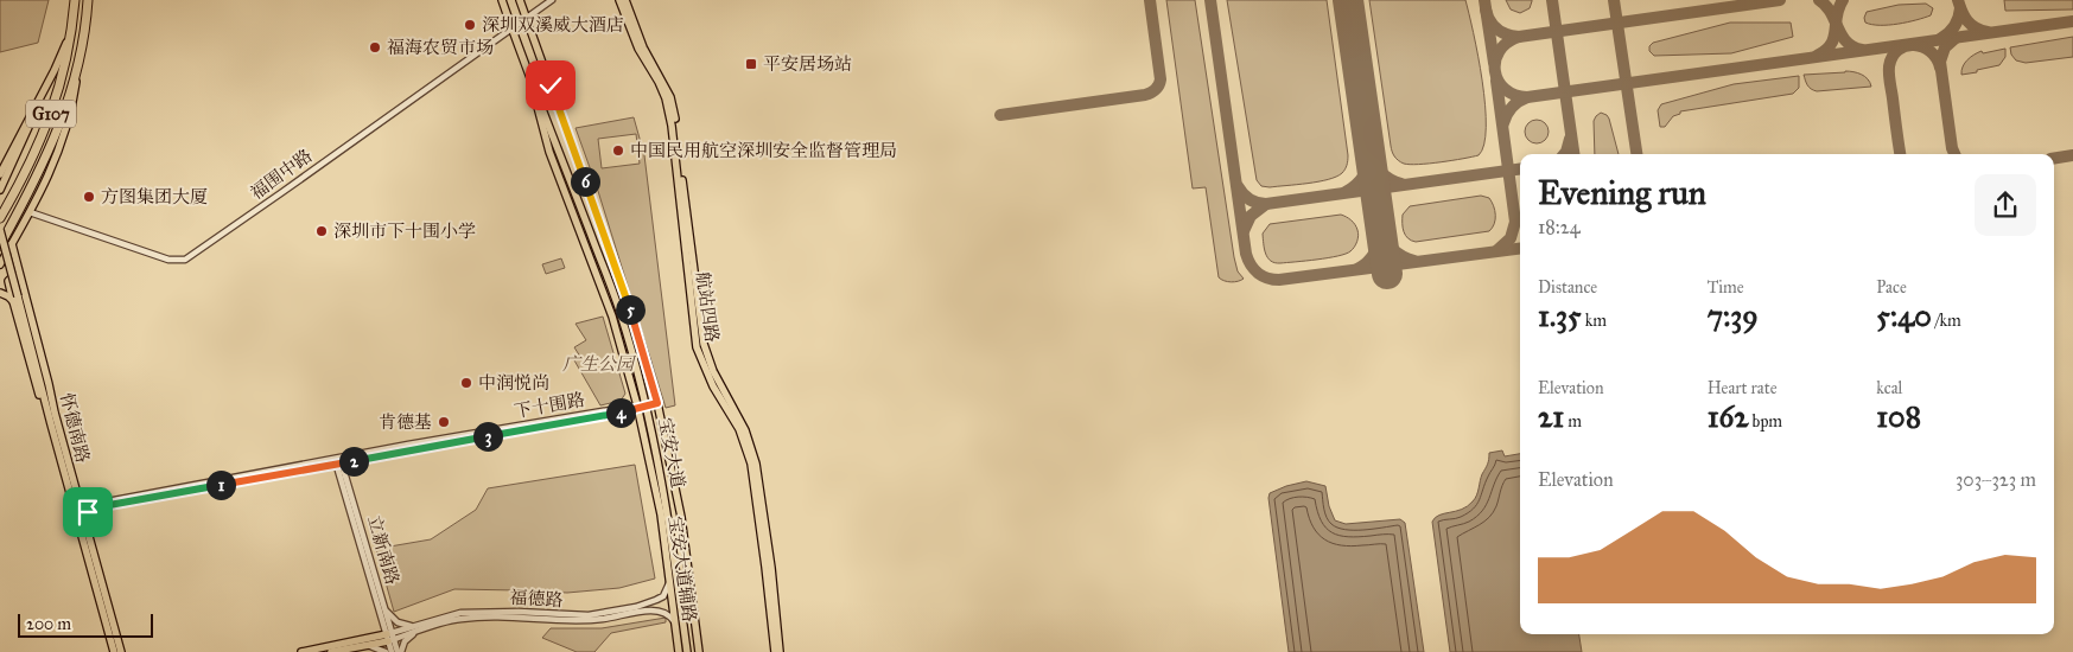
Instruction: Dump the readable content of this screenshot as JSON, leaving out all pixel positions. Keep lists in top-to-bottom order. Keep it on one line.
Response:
{"streets":{"highway":["G107"],"main road":["航站四路","怀德南路","宝安大道","宝安大道辅路"],"street":["福围中路","下十围路","立新南路","福德路"]},"crossings":[["福围中路","宝安大道"],["下十围路","怀德南路"],["下十围路","宝安大道"],["下十围路","立新南路"],["下十围路","宝安大道辅路"],["宝安大道","宝安大道辅路"],["立新南路","福德路"],["宝安大道辅路","福德路"]],"parks":["广生公园"],"places":{"other":["深圳双溪威大酒店","福海农贸市场","中国民用航空深圳安全监督管理局","方图集团大厦","深圳市下十围小学","中润悦尚","肯德基"],"transit":["平安居场站"]},"scale_bar":"200 m","page":{"heading":["Evening run","18:24"],"pins":["6","5","4","3","2","1"],"stats":[["Distance","1.35 km"],["Time","7:39"],["Pace","5:40 /km"],["Elevation","21 m"],["Heart rate","162 bpm"],["kcal","108"]],"chart":["Elevation","303–323 m"],"scale":"200 m"}}
